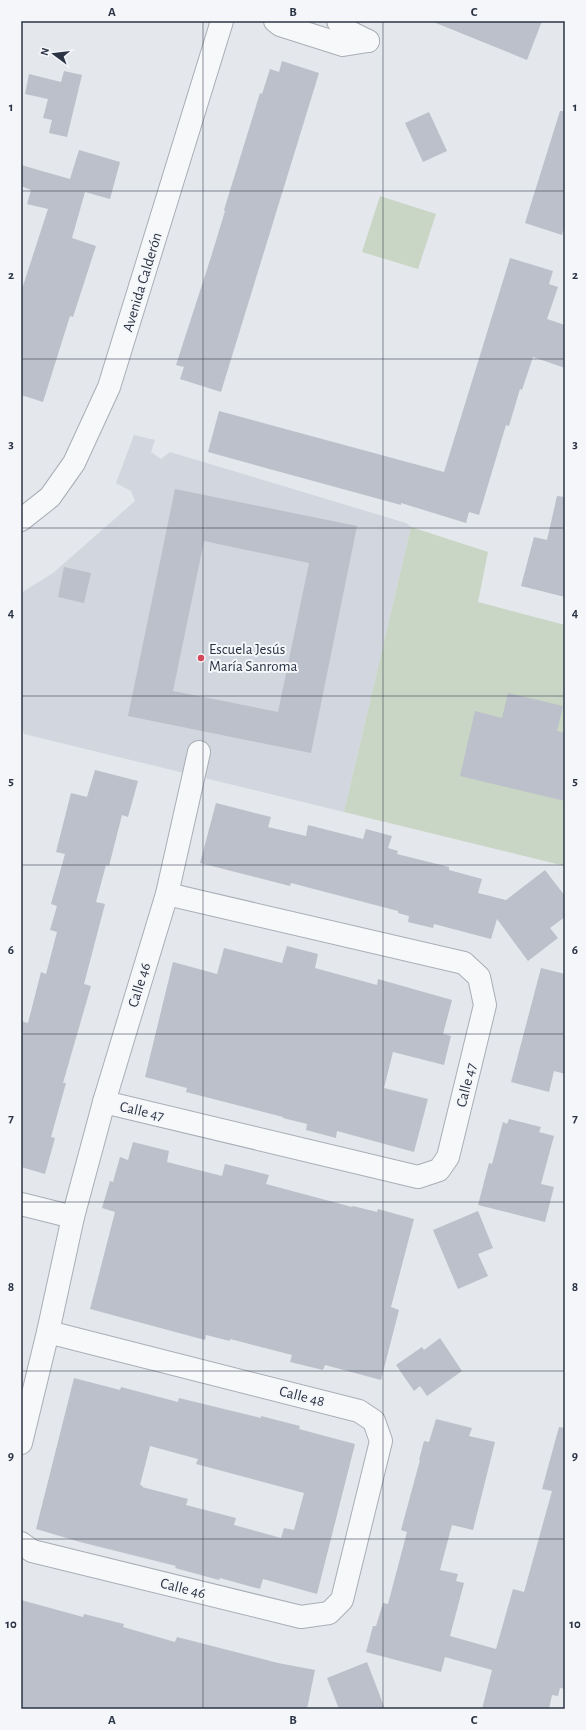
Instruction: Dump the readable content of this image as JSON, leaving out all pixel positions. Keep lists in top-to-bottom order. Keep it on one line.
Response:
{"streets":{"street":["Avenida Calderón","Calle 46","Calle 47","Calle 48"]},"crossings":[["Calle 46","Calle 47"],["Calle 46","Calle 48"]],"places":["Escuela Jesús María Sanroma"],"north":"left","grid":{"columns":["A","B","C"],"rows":["1","2","3","4","5","6","7","8","9","10"]}}
